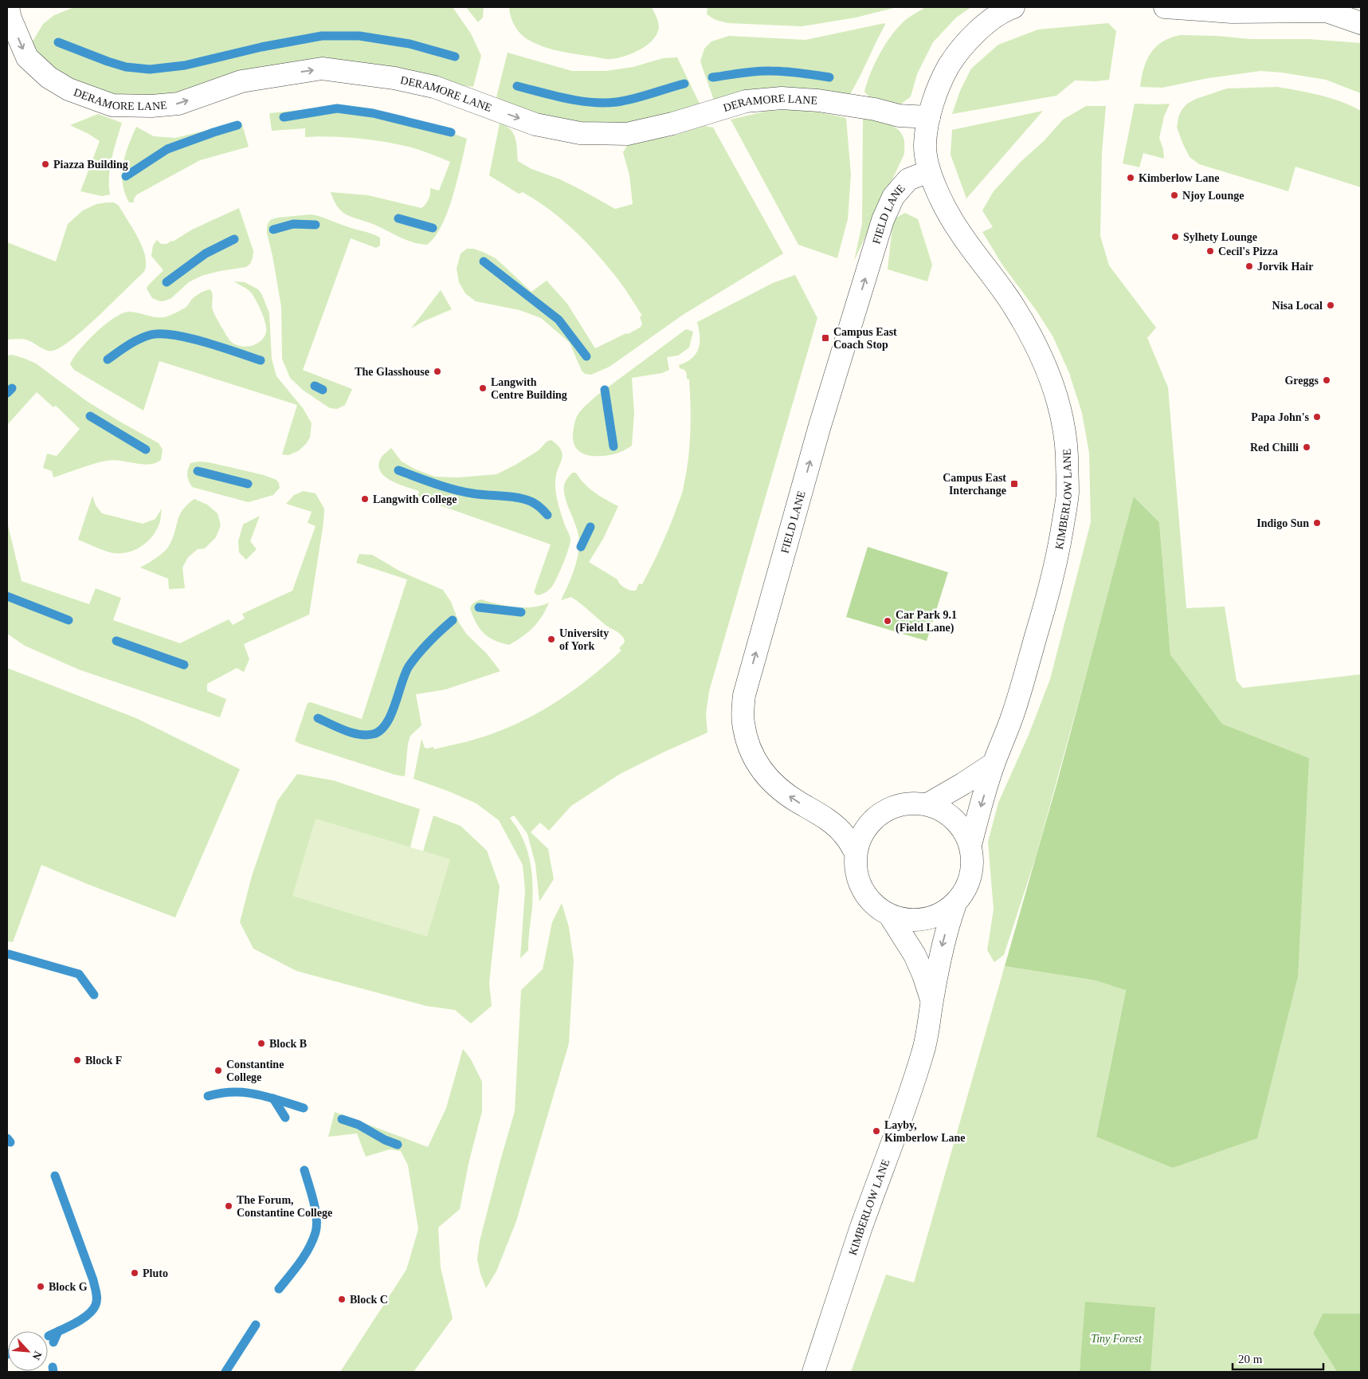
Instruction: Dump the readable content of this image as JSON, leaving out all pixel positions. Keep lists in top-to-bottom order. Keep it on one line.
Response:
{"streets":{"street":["DERAMORE LANE","FIELD LANE","KIMBERLOW LANE"]},"crossings":[["DERAMORE LANE","KIMBERLOW LANE"],["FIELD LANE","KIMBERLOW LANE"]],"one_way":["DERAMORE LANE","FIELD LANE"],"parks":["Tiny Forest"],"places":{"other":["Piazza Building","Kimberlow Lane","Njoy Lounge","Sylhety Lounge","Cecil's Pizza","Jorvik Hair","Nisa Local","The Glasshouse","Greggs","Langwith Centre Building","Papa John's","Red Chilli","Langwith College","Indigo Sun","Car Park 9.1 (Field Lane)","University of York","Block B","Block F","Constantine College","Layby, Kimberlow Lane","The Forum, Constantine College","Pluto","Block G","Block C"],"transit":["Campus East Coach Stop","Campus East Interchange"]},"scale_bar":"20 m","north":"bottom right"}
